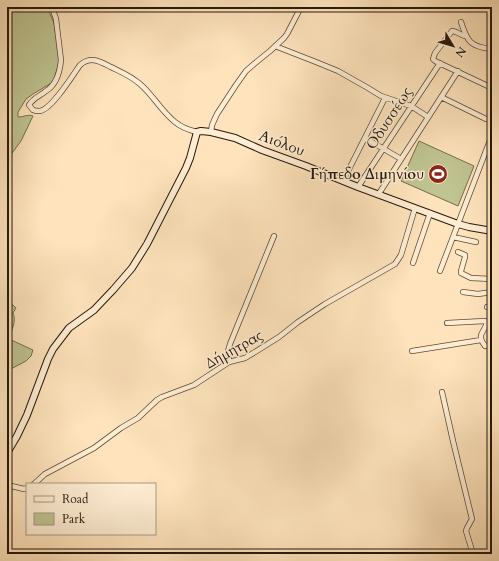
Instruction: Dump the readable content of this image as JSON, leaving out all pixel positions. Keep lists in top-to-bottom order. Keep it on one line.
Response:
{"streets":{"street":["Οδυσσέως","Αιόλου","Δήμητρας"]},"crossings":[["Οδυσσέως","Αιόλου"],["Αιόλου","Δήμητρας"]],"places":{"sports":["Γήπεδο Διμηνίου"]},"legend":["Road","Park"],"north":"bottom right"}
